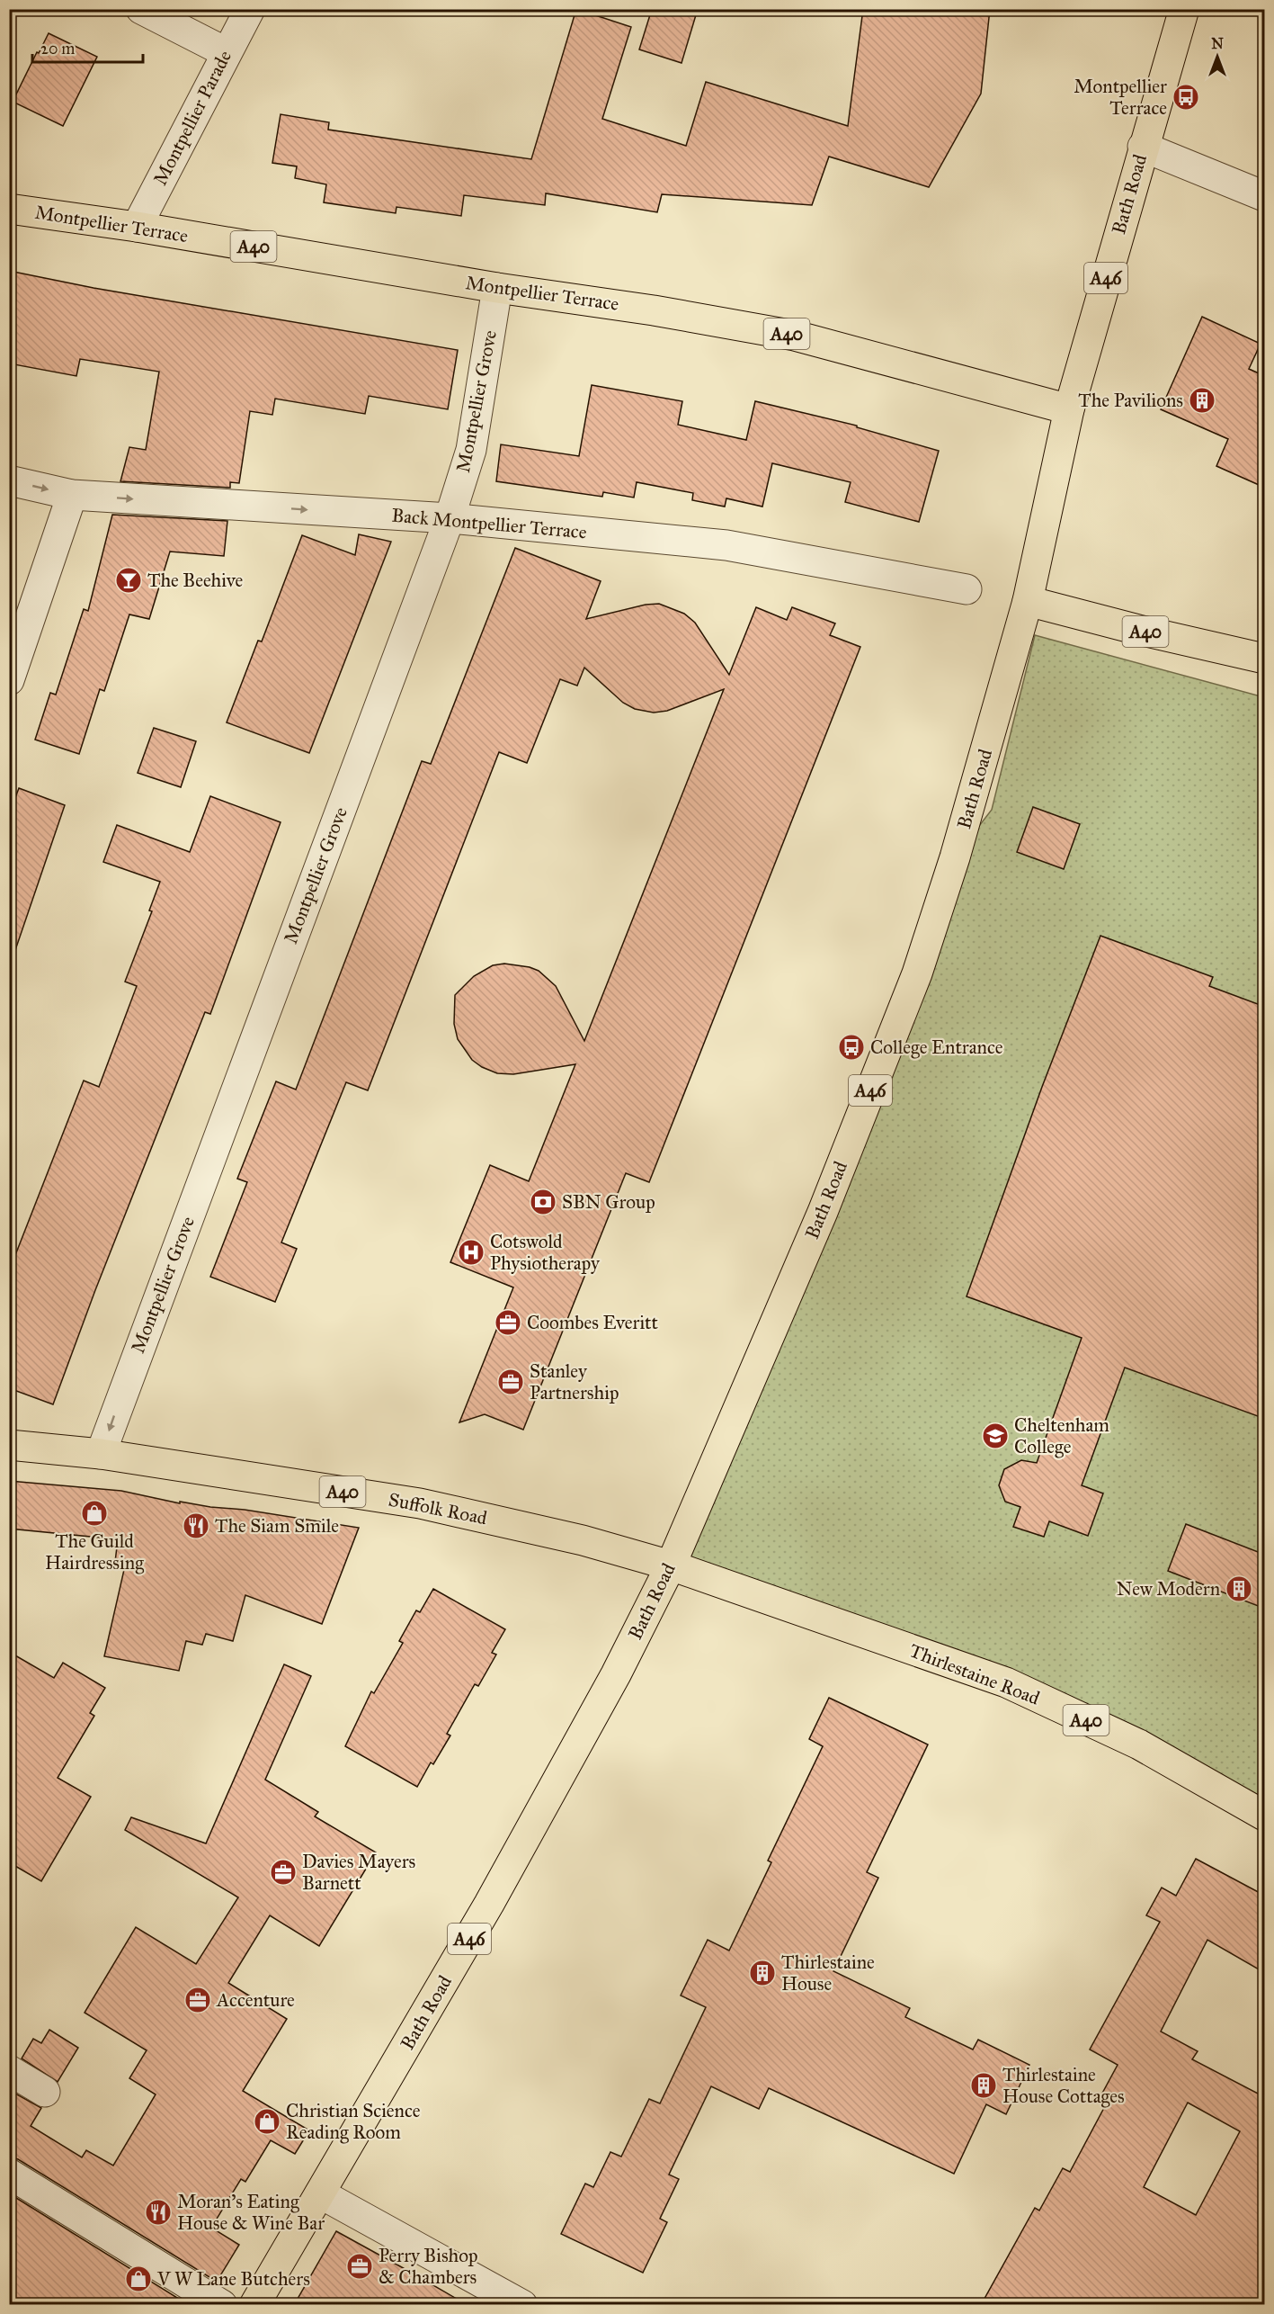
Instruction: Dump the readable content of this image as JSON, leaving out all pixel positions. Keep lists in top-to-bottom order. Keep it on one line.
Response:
{"streets":{"main road":["Bath Road","Montpellier Terrace","A40","A46","Suffolk Road","Thirlestaine Road"],"street":["Montpellier Parade","Montpellier Grove","Back Montpellier Terrace"]},"crossings":[["Montpellier Parade","Montpellier Terrace"],["Bath Road","Montpellier Terrace"],["Bath Road","A40"],["Bath Road","Suffolk Road"],["Bath Road","Thirlestaine Road"],["Montpellier Terrace","Montpellier Grove"],["Montpellier Grove","Back Montpellier Terrace"],["Montpellier Grove","Suffolk Road"],["Suffolk Road","Thirlestaine Road"]],"one_way":["Montpellier Grove","Back Montpellier Terrace"],"places":{"bus stop":["Montpellier Terrace","College Entrance"],"building":["The Pavilions","New Modern","Thirlestaine House","Thirlestaine House Cottages"],"bar":["The Beehive"],"bank":["SBN Group"],"hospital":["Cotswold Physiotherapy"],"office":["Coombes Everitt","Stanley Partnership","Davies Mayers Barnett","Accenture","Perry Bishop & Chambers"],"school or university":["Cheltenham College"],"shop":["The Guild Hairdressing","Christian Science Reading Room","V W Lane Butchers"],"restaurant":["The Siam Smile","Moran's Eating House & Wine Bar"]},"scale_bar":"20 m","north":"top"}
